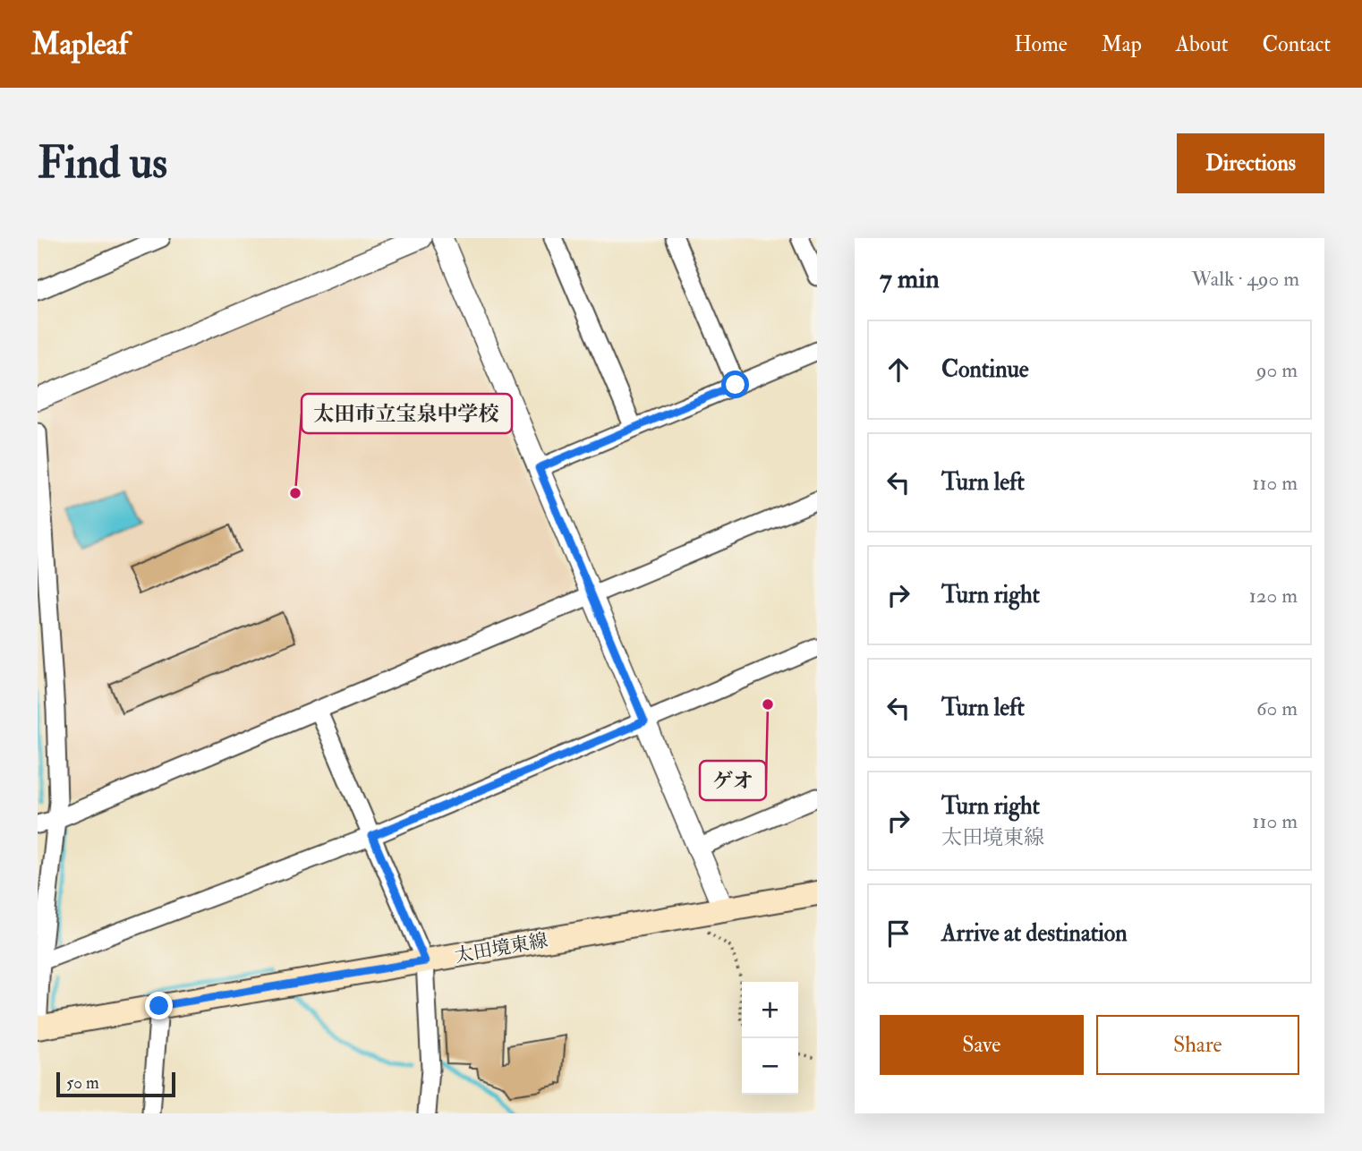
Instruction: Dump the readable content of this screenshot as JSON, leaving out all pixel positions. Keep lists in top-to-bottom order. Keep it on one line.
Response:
{"streets":{"main road":["太田境東線"]},"places":["太田市立宝泉中学校","ゲオ"],"scale_bar":"50 m","page":{"header":"Mapleaf","nav":["Home","Map","About","Contact"],"buttons":["Directions",["Save","Share"]],"title":"Find us","heading":["7 min","Walk · 490 m"],"list":[["Continue","90 m"],["Turn left","110 m"],["Turn right","120 m"],["Turn left","60 m"],["Turn right","太田境東線","110 m"],"Arrive at destination"],"map_buttons":["+","−"],"scale":"50 m"}}
